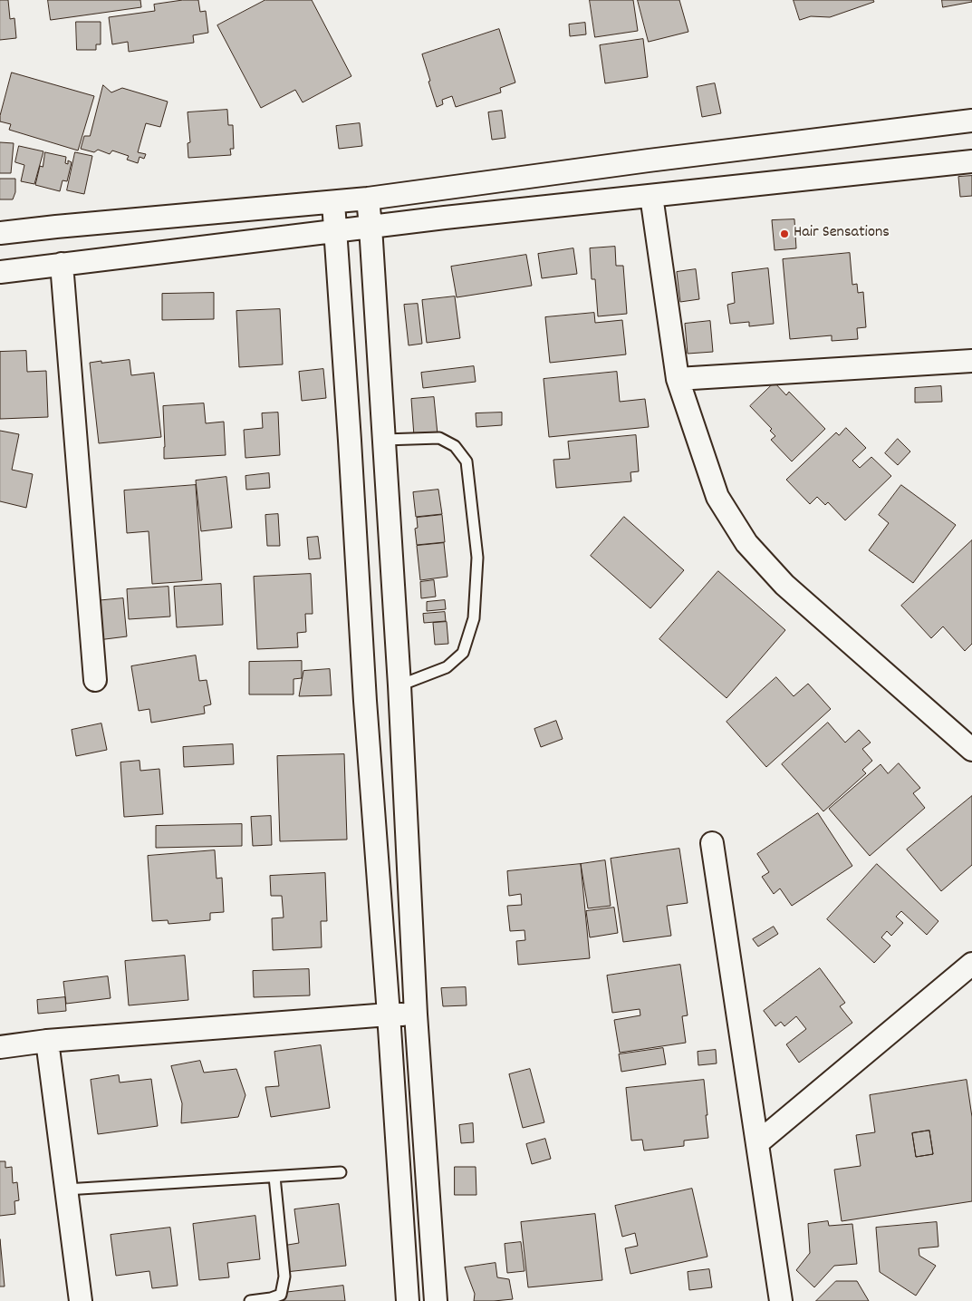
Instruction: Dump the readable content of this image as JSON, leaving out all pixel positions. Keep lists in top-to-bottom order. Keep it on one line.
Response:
{"places":["Hair Sensations"]}
